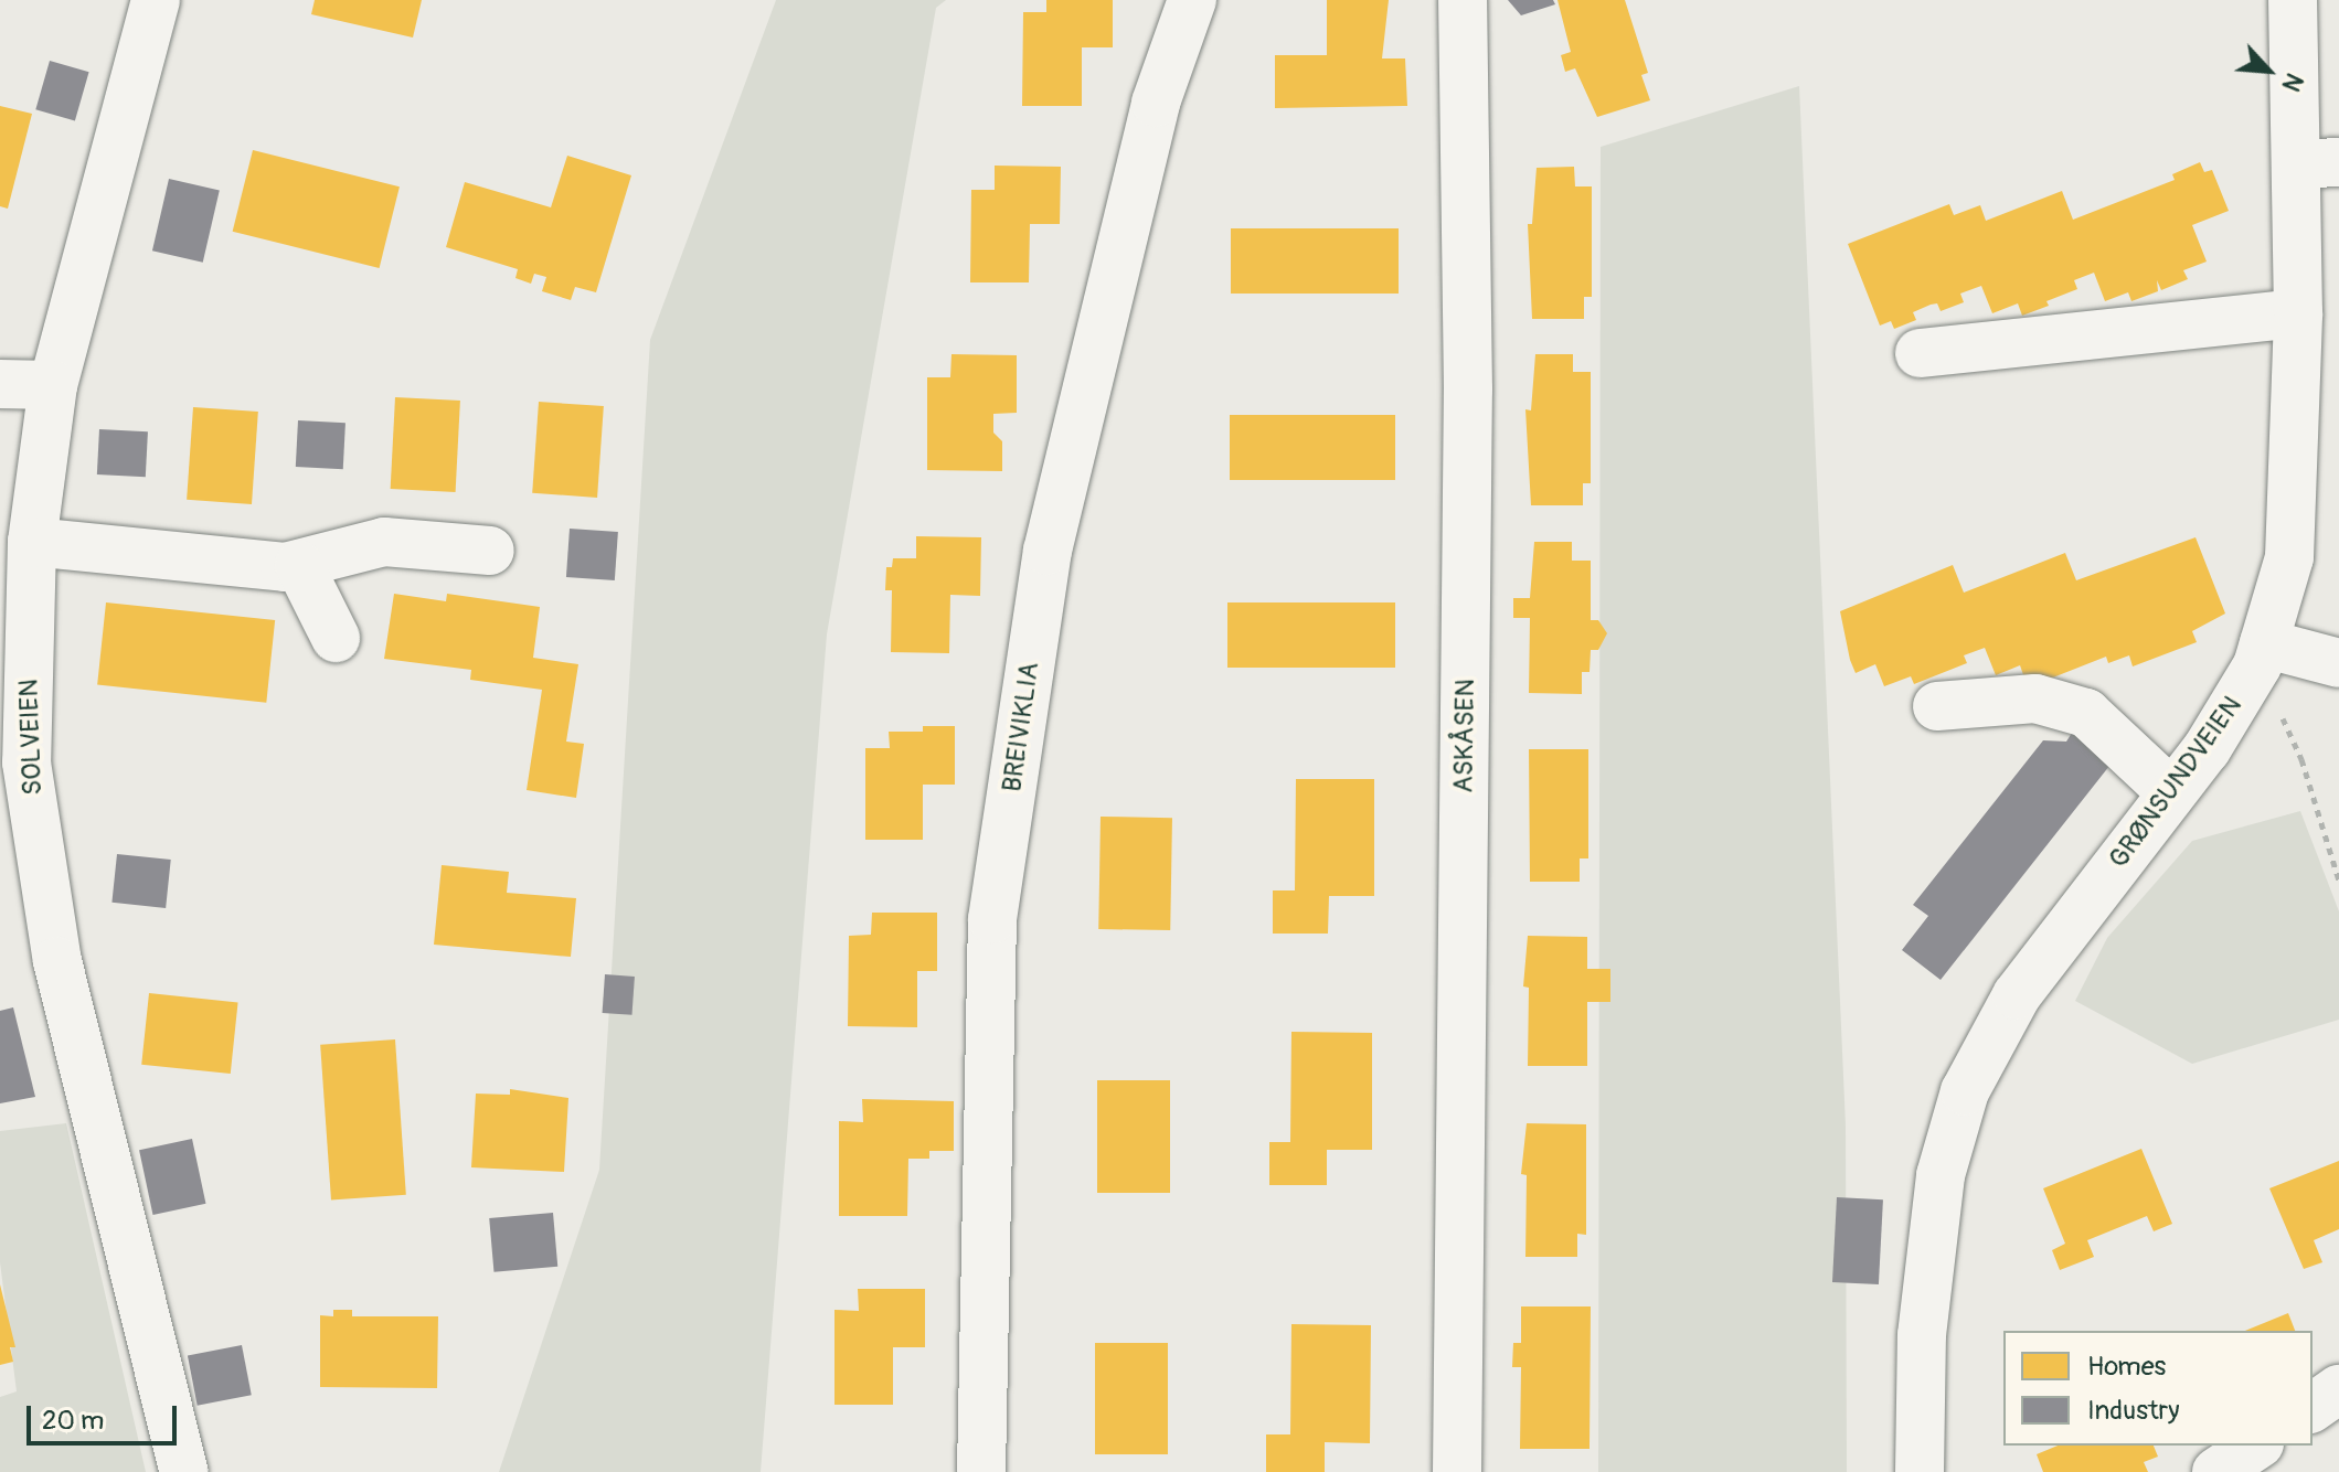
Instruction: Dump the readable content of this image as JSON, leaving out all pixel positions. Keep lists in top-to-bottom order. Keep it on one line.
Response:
{"streets":{"street":["BREIVIKLIA","ASKÅSEN","SOLVEIEN","GRØNSUNDVEIEN"]},"legend":["Homes","Industry"],"scale_bar":"20 m","north":"bottom right"}
